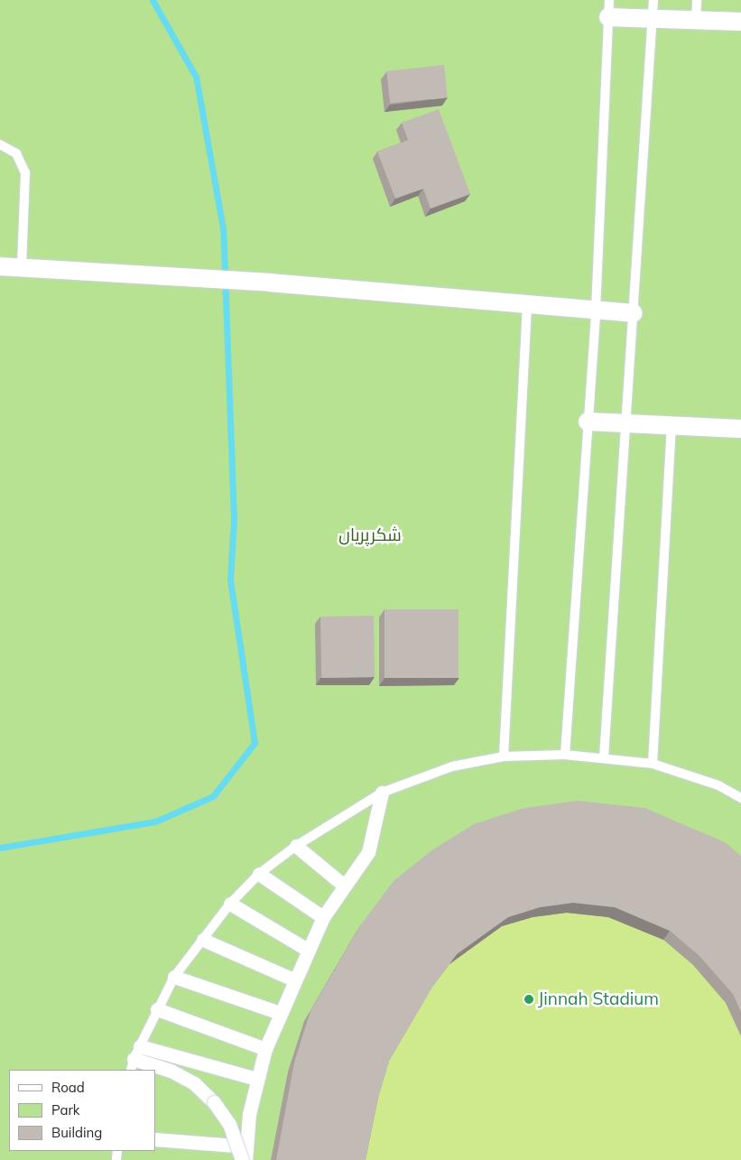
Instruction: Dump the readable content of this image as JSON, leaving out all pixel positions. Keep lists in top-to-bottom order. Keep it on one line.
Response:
{"parks":["شکرپریاں"],"places":["Jinnah Stadium"],"legend":["Road","Park","Building"]}
